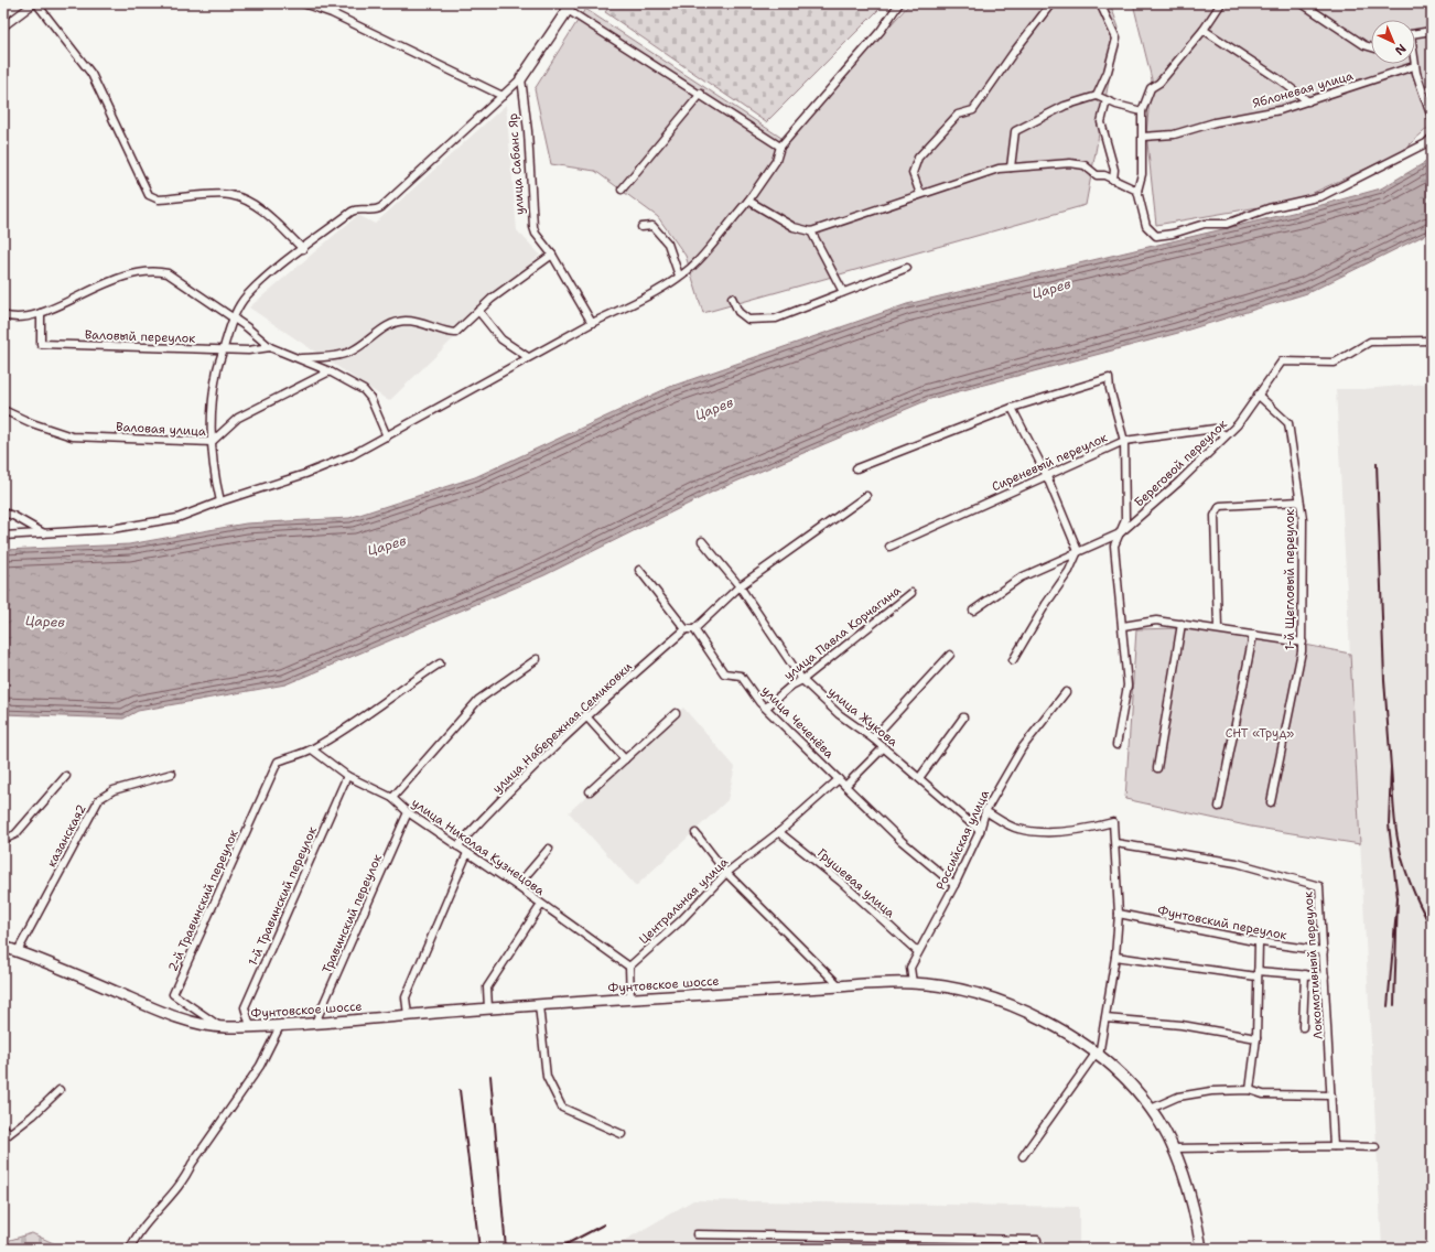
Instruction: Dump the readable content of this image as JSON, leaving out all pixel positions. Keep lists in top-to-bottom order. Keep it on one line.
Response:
{"streets":{"street":["Яблоневая улица","улица Сабанс Яр","Валовый переулок","Валовая улица","Сиреневый переулок","Береговой переулок","1-й Щегловый переулок","улица Павла Корчагина","улица Жукова","улица Чеченёва","улица Набережная Семиковки","казанская2","Российская улица","улица Николая Кузнецова","Грушевая улица","1-й Травинский переулок","2-й Травинский переулок","Центральная улица","Травинский переулок","Фунтовский переулок","Локомотивный переулок","Фунтовское шоссе"]},"crossings":[["Сиреневый переулок","Береговой переулок"],["Береговой переулок","1-й Щегловый переулок"],["улица Павла Корчагина","улица Жукова"],["улица Павла Корчагина","улица Чеченёва"],["улица Жукова","Российская улица"],["улица Чеченёва","Российская улица"],["улица Чеченёва","Центральная улица"],["улица Набережная Семиковки","улица Николая Кузнецова"],["казанская2","Фунтовское шоссе"],["Российская улица","Грушевая улица"],["Российская улица","Фунтовское шоссе"],["улица Николая Кузнецова","1-й Травинский переулок"],["улица Николая Кузнецова","2-й Травинский переулок"],["улица Николая Кузнецова","Центральная улица"],["улица Николая Кузнецова","Травинский переулок"],["Грушевая улица","Центральная улица"],["1-й Травинский переулок","Фунтовское шоссе"],["2-й Травинский переулок","Фунтовское шоссе"],["Травинский переулок","Фунтовское шоссе"],["Фунтовский переулок","Локомотивный переулок"]],"water":["Царев"],"parks":["СНТ «Труд»"],"north":"bottom right"}
